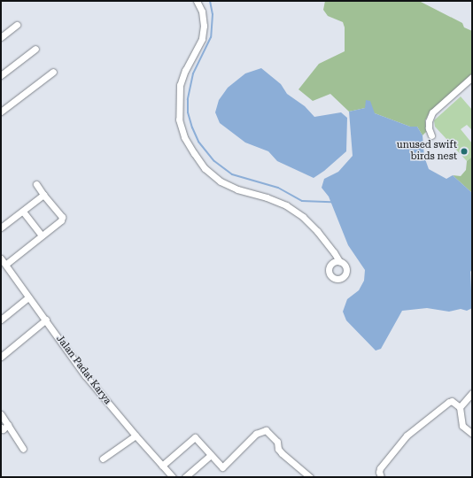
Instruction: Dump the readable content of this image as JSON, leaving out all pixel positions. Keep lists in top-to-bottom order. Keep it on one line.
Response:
{"streets":{"street":["Jalan Padat Karya"]},"places":["unused swift birds nest"]}
